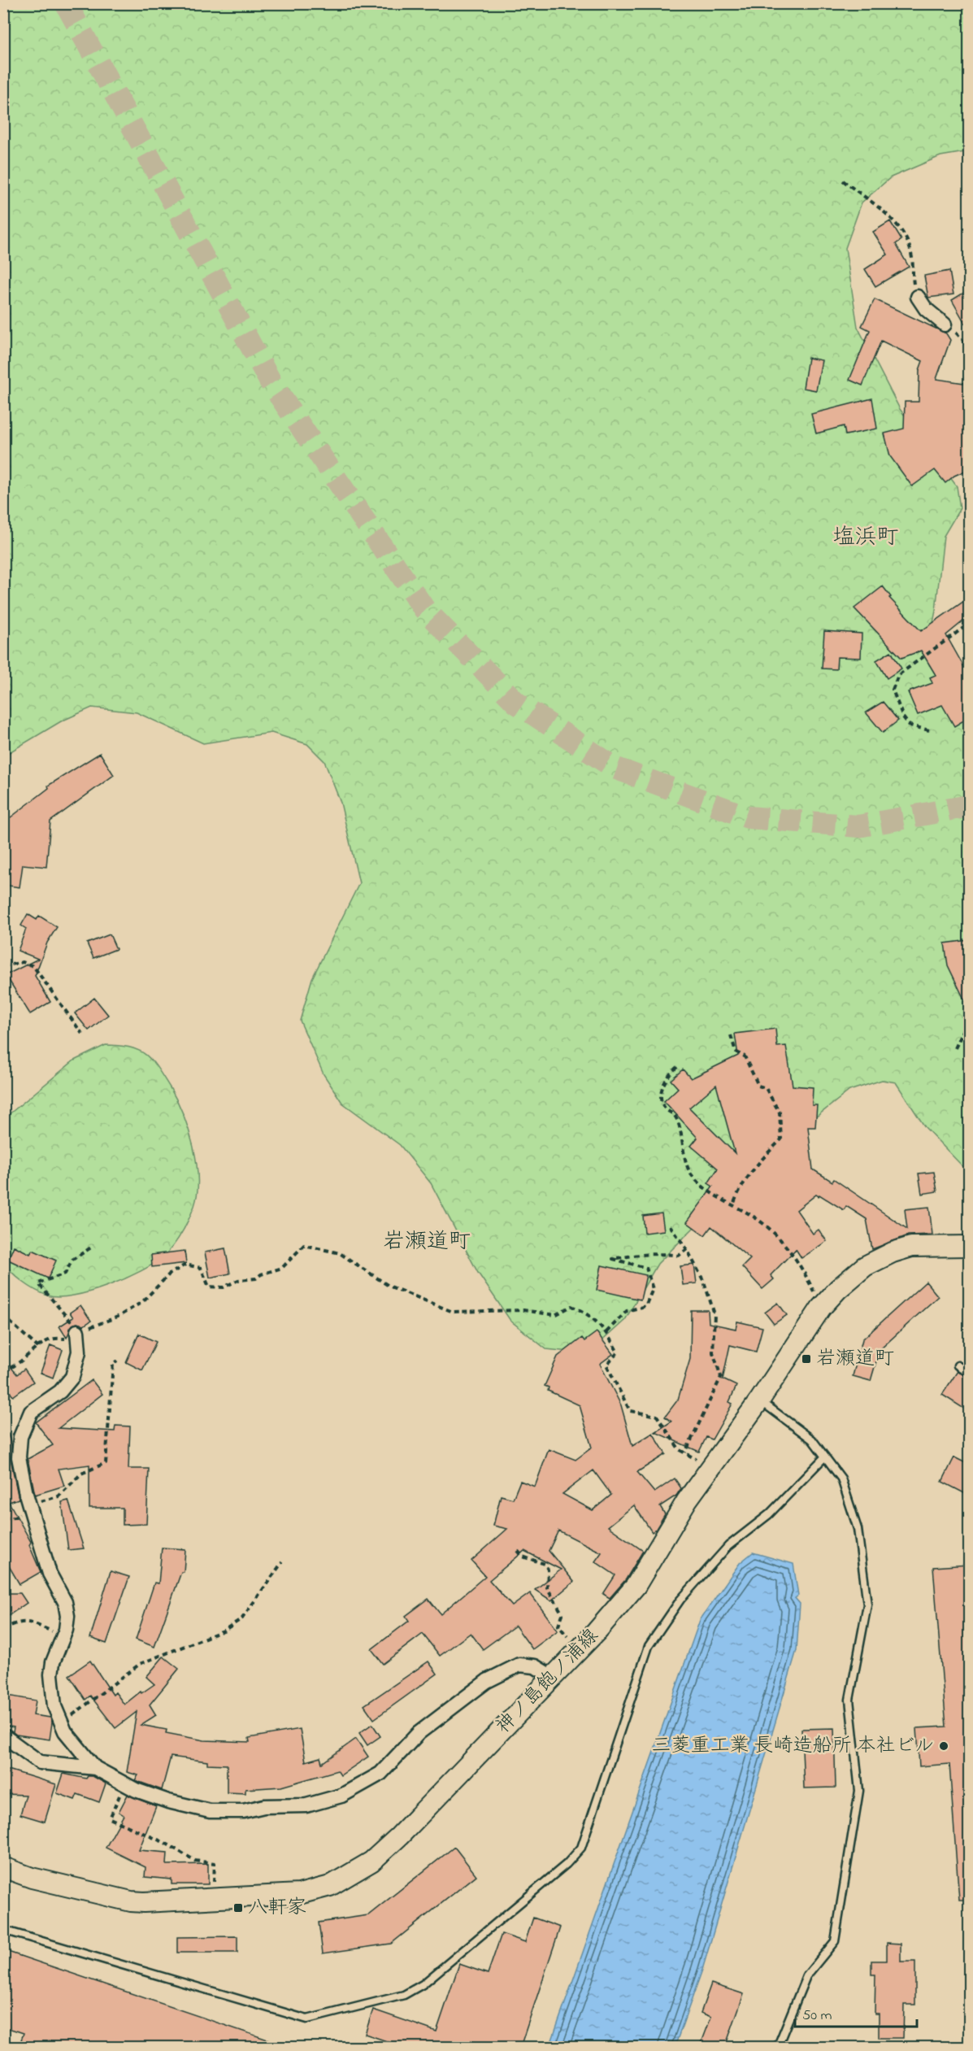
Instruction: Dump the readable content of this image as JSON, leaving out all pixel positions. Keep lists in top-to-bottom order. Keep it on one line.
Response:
{"streets":{"main road":["神ノ島飽ノ浦線"]},"districts":["塩浜町","岩瀬道町"],"places":{"transit":["岩瀬道町","八軒家"],"other":["三菱重工業 長崎造船所 本社ビル"]},"scale_bar":"50 m"}
